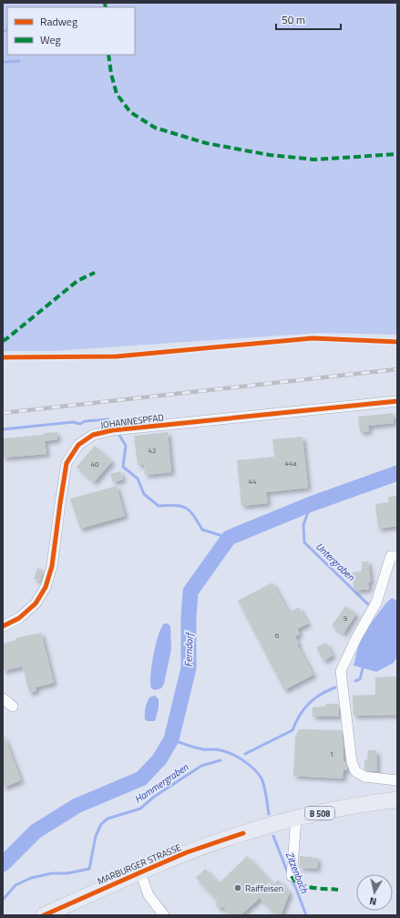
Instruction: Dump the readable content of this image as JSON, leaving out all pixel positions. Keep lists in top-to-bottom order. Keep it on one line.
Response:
{"streets":{"main road":["B 508","MARBURGER STRASSE"],"street":["JOHANNESPFAD"]},"water":["Untergraben","Ferndorf","Hammergraben","Zitzenbach"],"places":["Raiffeisen"],"house_numbers":["42","44a","40","44","9","6","1"],"legend":["Radweg","Weg"],"scale_bar":"50 m","north":"bottom"}
